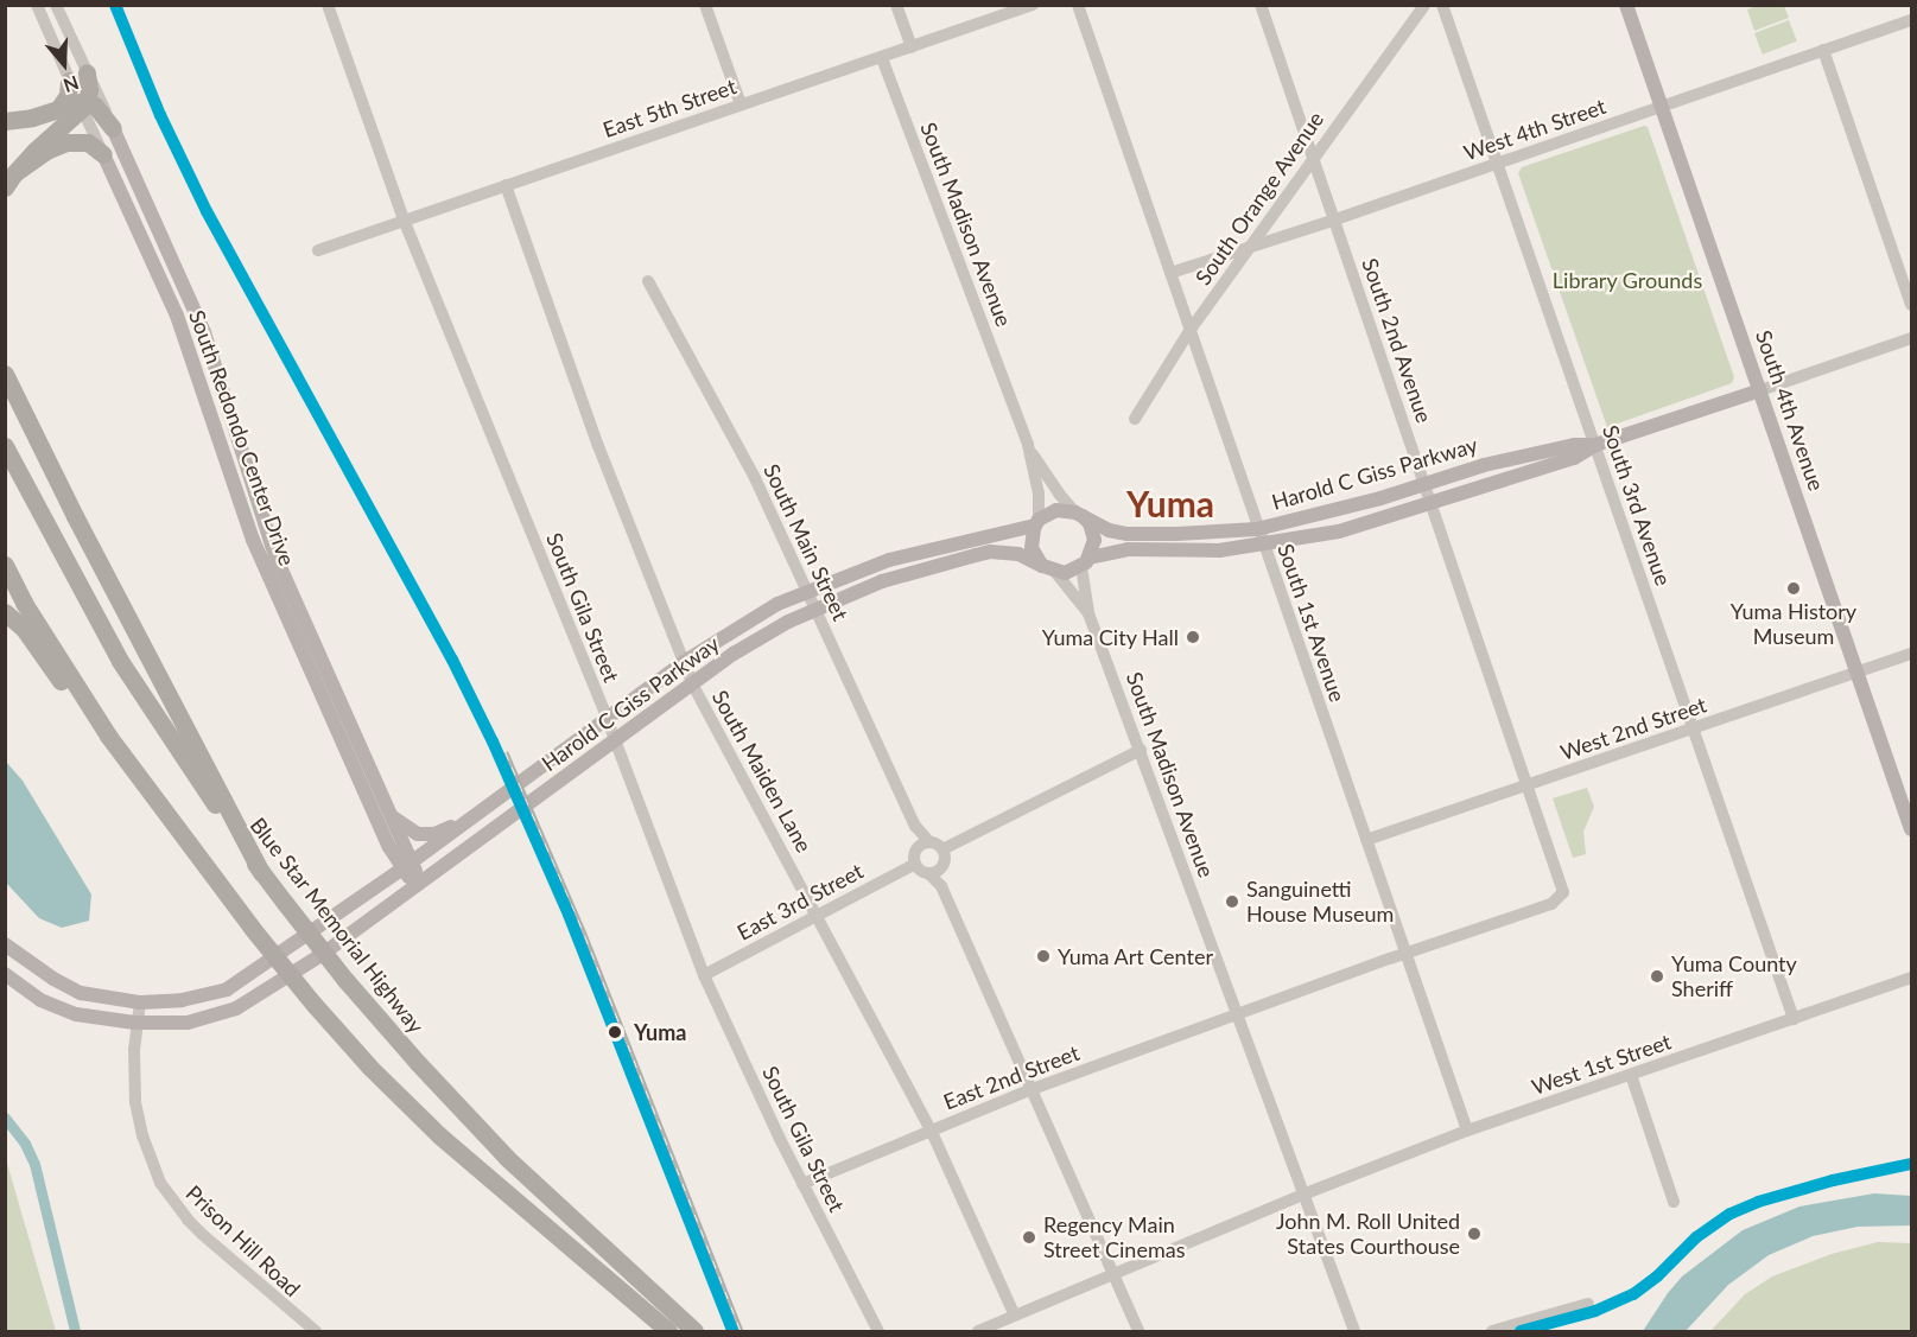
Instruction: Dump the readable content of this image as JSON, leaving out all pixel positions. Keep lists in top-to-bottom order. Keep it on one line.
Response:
{"streets":{"highway":["Blue Star Memorial Highway"],"main road":["South 4th Avenue","South Redondo Center Drive","Harold C Giss Parkway"],"street":["East 5th Street","West 4th Street","South Orange Avenue","South Madison Avenue","South 2nd Avenue","South 3rd Avenue","South Main Street","South Gila Street","South 1st Avenue","West 2nd Street","South Maiden Lane","East 3rd Street","West 1st Street","East 2nd Street","Prison Hill Road"]},"crossings":[["East 5th Street","South Madison Avenue"],["East 5th Street","South Gila Street"],["East 5th Street","South Maiden Lane"],["West 4th Street","South Orange Avenue"],["West 4th Street","South 2nd Avenue"],["West 4th Street","South 4th Avenue"],["West 4th Street","South 3rd Avenue"],["West 4th Street","South 1st Avenue"],["South Orange Avenue","South 2nd Avenue"],["South Orange Avenue","South 1st Avenue"],["South Madison Avenue","Harold C Giss Parkway"],["South Madison Avenue","West 1st Street"],["South Madison Avenue","East 2nd Street"],["South 2nd Avenue","Harold C Giss Parkway"],["South 2nd Avenue","South 1st Avenue"],["South 2nd Avenue","West 2nd Street"],["South 4th Avenue","Harold C Giss Parkway"],["South 4th Avenue","West 2nd Street"],["South Redondo Center Drive","Harold C Giss Parkway"],["Harold C Giss Parkway","South 3rd Avenue"],["Harold C Giss Parkway","South Main Street"],["Harold C Giss Parkway","South Gila Street"],["Harold C Giss Parkway","South 1st Avenue"],["Harold C Giss Parkway","South Maiden Lane"],["Harold C Giss Parkway","Prison Hill Road"],["South 3rd Avenue","West 2nd Street"],["South 3rd Avenue","West 1st Street"],["South Main Street","East 3rd Street"],["South Gila Street","East 3rd Street"],["South Gila Street","East 2nd Street"],["South 1st Avenue","West 2nd Street"],["South 1st Avenue","West 1st Street"],["South Maiden Lane","East 3rd Street"],["South Maiden Lane","West 1st Street"],["South Maiden Lane","East 2nd Street"]],"districts":["Yuma"],"parks":["Library Grounds"],"places":["Yuma History Museum","Yuma City Hall","Sanguinetti House Museum","Yuma Art Center","Yuma County Sheriff","Yuma","John M. Roll United States Courthouse","Regency Main Street Cinemas"],"north":"bottom"}
